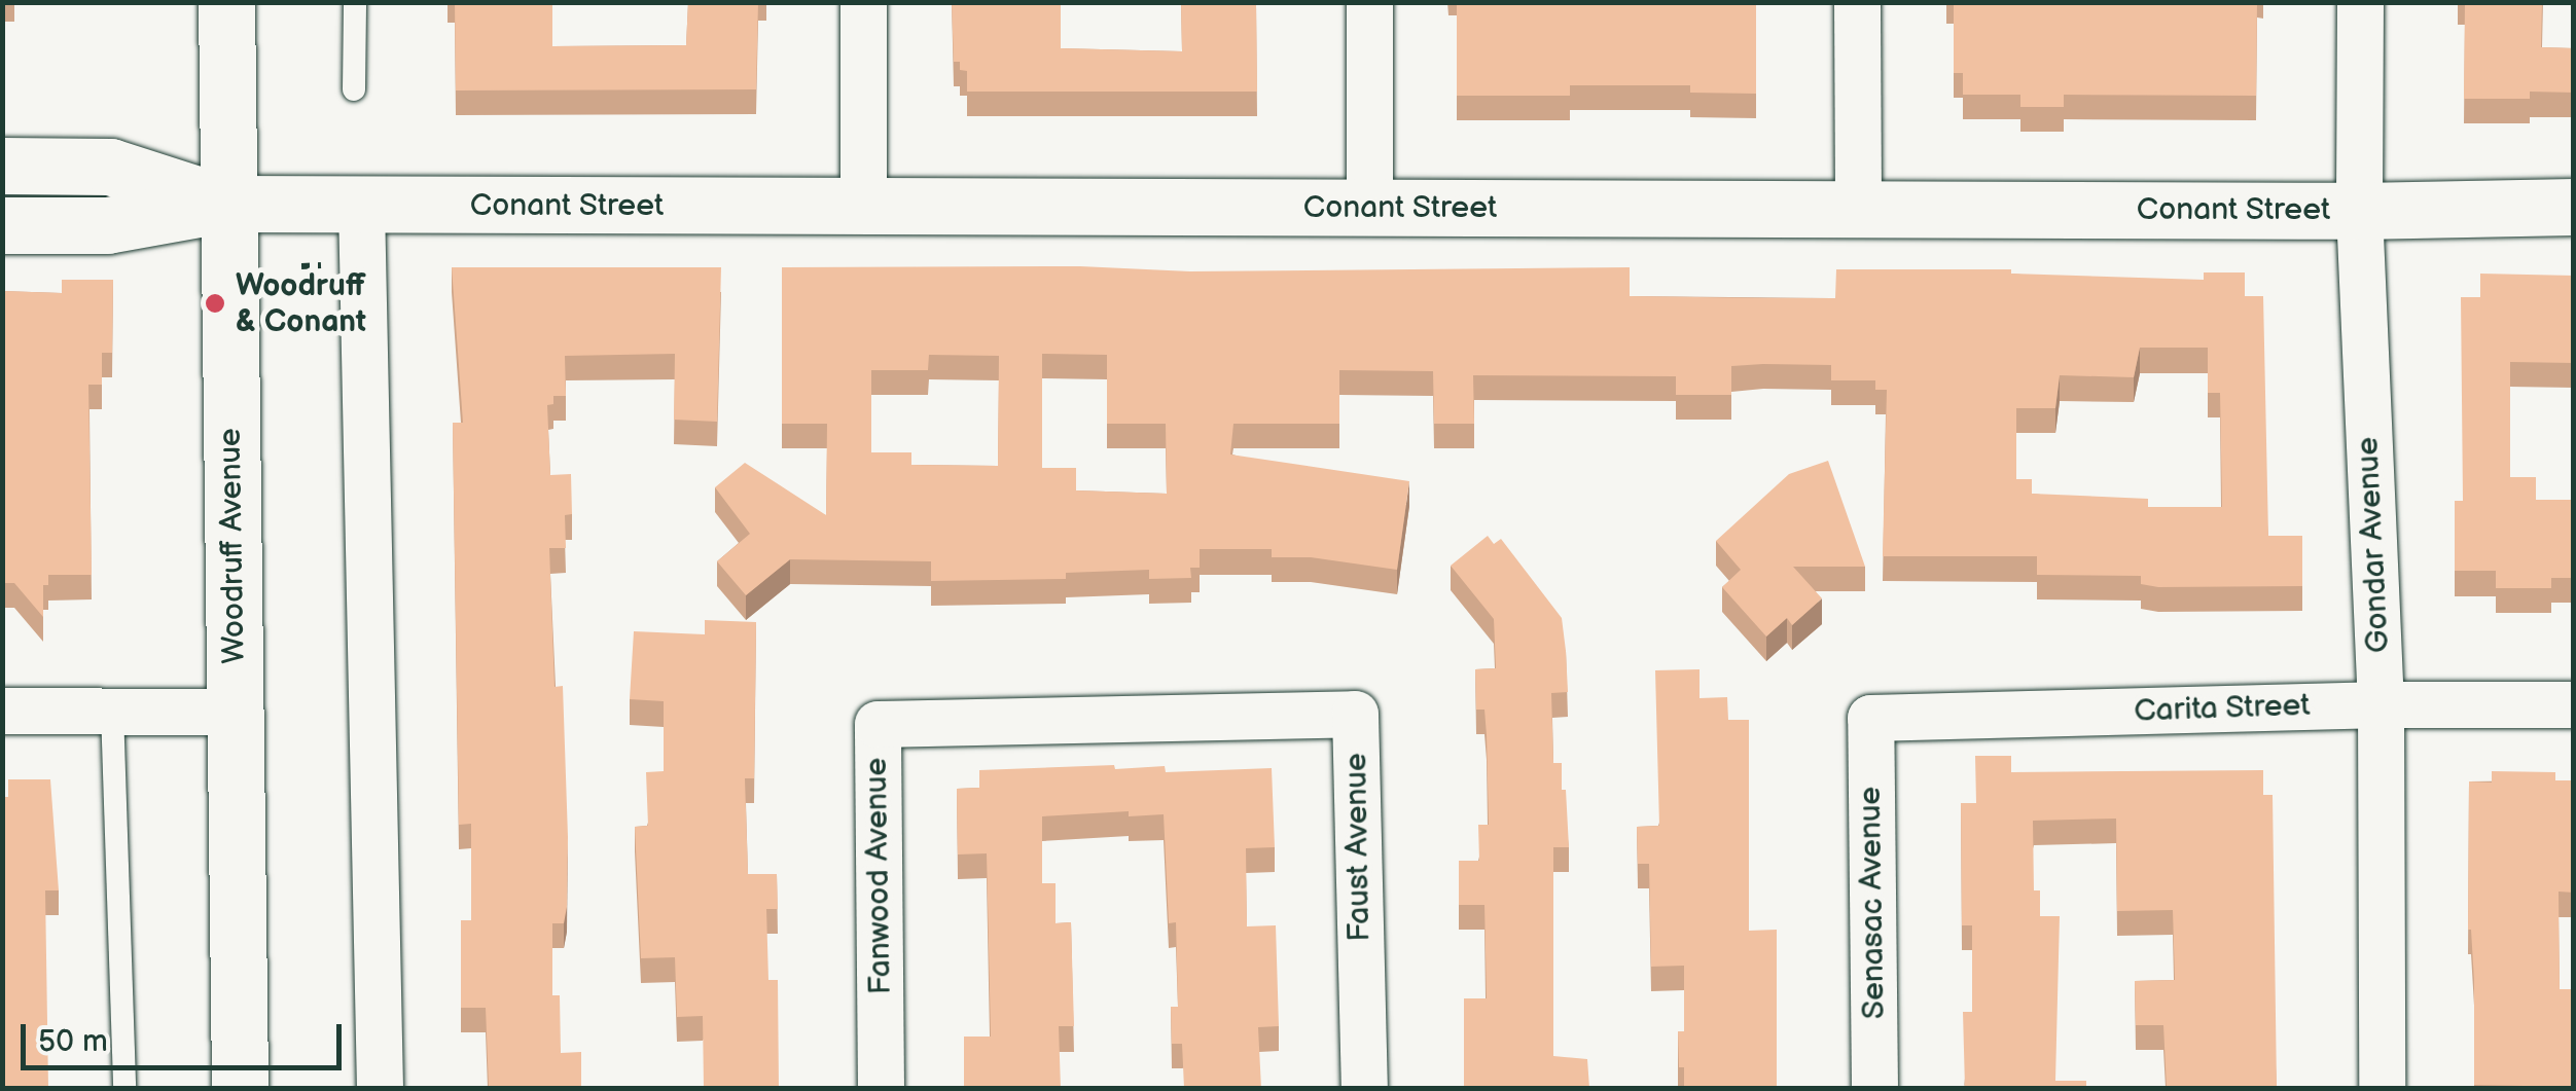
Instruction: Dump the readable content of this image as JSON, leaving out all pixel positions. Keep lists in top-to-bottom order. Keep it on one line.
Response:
{"streets":{"street":["Conant Street","Gondar Avenue","Woodruff Avenue","Carita Street","Faust Avenue","Fanwood Avenue","Senasac Avenue"]},"crossings":[["Conant Street","Gondar Avenue"],["Conant Street","Woodruff Avenue"],["Gondar Avenue","Carita Street"],["Carita Street","Senasac Avenue"],["Faust Avenue","Fanwood Avenue"]],"places":["Woodruff & Conant"],"scale_bar":"50 m"}
